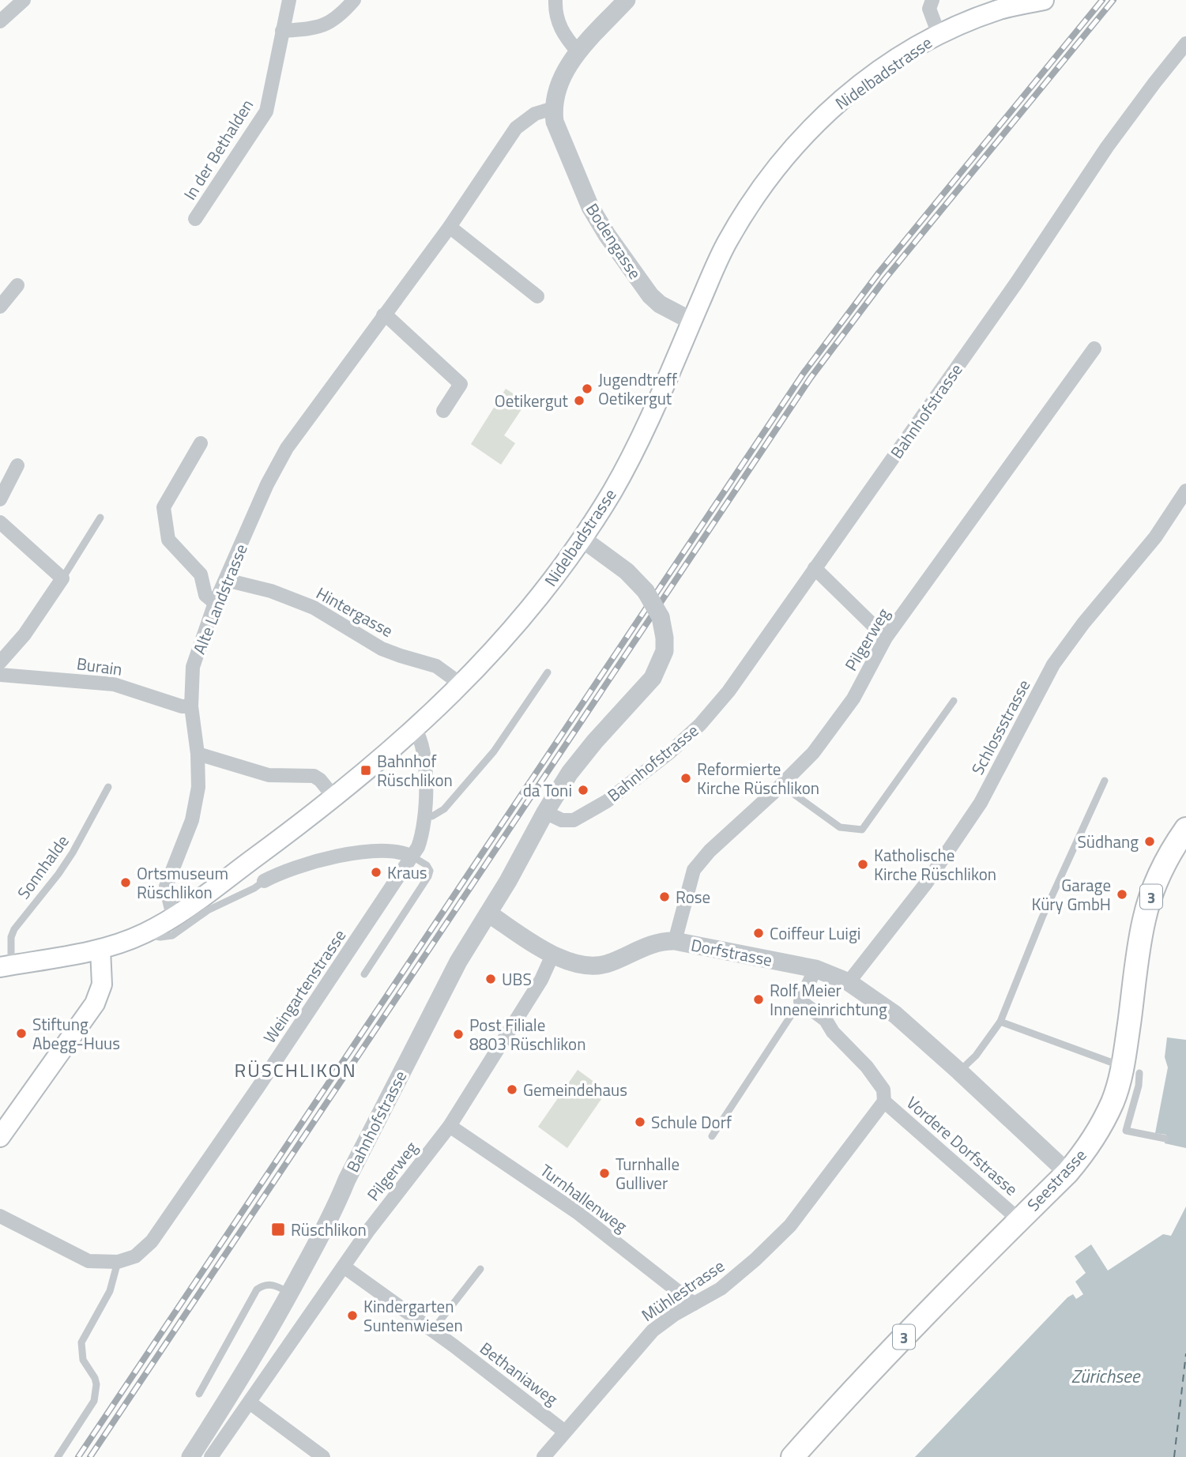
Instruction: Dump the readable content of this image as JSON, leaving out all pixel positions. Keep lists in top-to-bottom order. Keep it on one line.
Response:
{"streets":{"main road":["Nidelbadstrasse","3","Seestrasse"],"street":["In der Bethalden","Bodengasse","Bahnhofstrasse","Alte Landstrasse","Hintergasse","Pilgerweg","Burain","Schlossstrasse","Dorfstrasse","Weingartenstrasse","Vordere Dorfstrasse","Turnhallenweg","Mühlestrasse","Bethaniaweg"],"lane":["Sonnhalde"]},"crossings":[["Nidelbadstrasse","Bodengasse"],["Nidelbadstrasse","Alte Landstrasse"],["Nidelbadstrasse","Hintergasse"],["Nidelbadstrasse","Sonnhalde"],["Nidelbadstrasse","Weingartenstrasse"],["Bodengasse","Alte Landstrasse"],["Bahnhofstrasse","Dorfstrasse"],["Alte Landstrasse","Hintergasse"],["Alte Landstrasse","Burain"],["Pilgerweg","Dorfstrasse"],["Pilgerweg","Turnhallenweg"],["Pilgerweg","Bethaniaweg"],["Schlossstrasse","Dorfstrasse"],["Dorfstrasse","Seestrasse"],["Vordere Dorfstrasse","Seestrasse"],["Vordere Dorfstrasse","Mühlestrasse"],["Turnhallenweg","Mühlestrasse"],["Mühlestrasse","Bethaniaweg"]],"districts":["RÜSCHLIKON"],"water":["Zürichsee"],"places":{"other":["Jugendtreff Oetikergut","Oetikergut","Reformierte Kirche Rüschlikon","da Toni","Südhang","Katholische Kirche Rüschlikon","Kraus","Ortsmuseum Rüschlikon","Garage Küry GmbH","Rose","Coiffeur Luigi","UBS","Rolf Meier Inneneinrichtung","Stiftung Abegg-Huus","Post Filiale 8803 Rüschlikon","Gemeindehaus","Schule Dorf","Turnhalle Gulliver","Kindergarten Suntenwiesen"],"transit":["Bahnhof Rüschlikon","Rüschlikon"]}}
